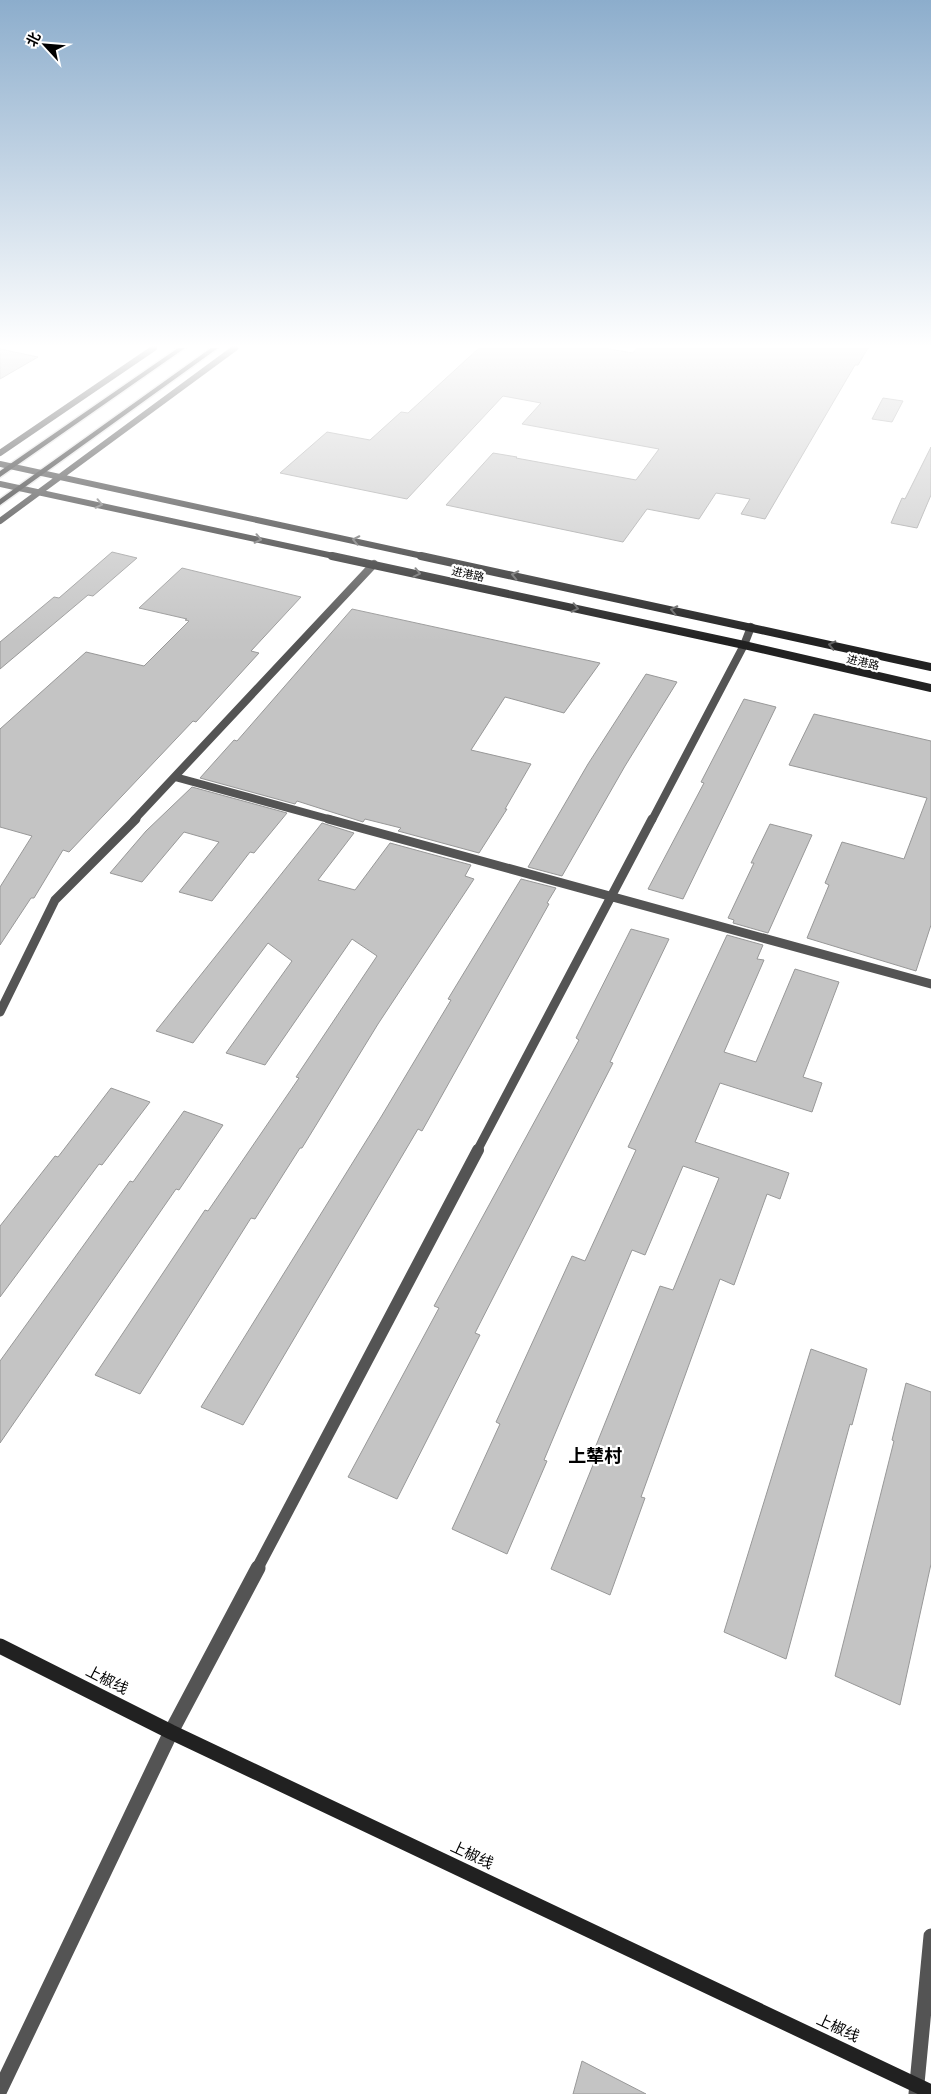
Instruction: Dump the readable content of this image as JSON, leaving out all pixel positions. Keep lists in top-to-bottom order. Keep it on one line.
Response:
{"streets":{"main road":["进港路","上椒线"]},"districts":["上辇村"],"north":"top left"}
